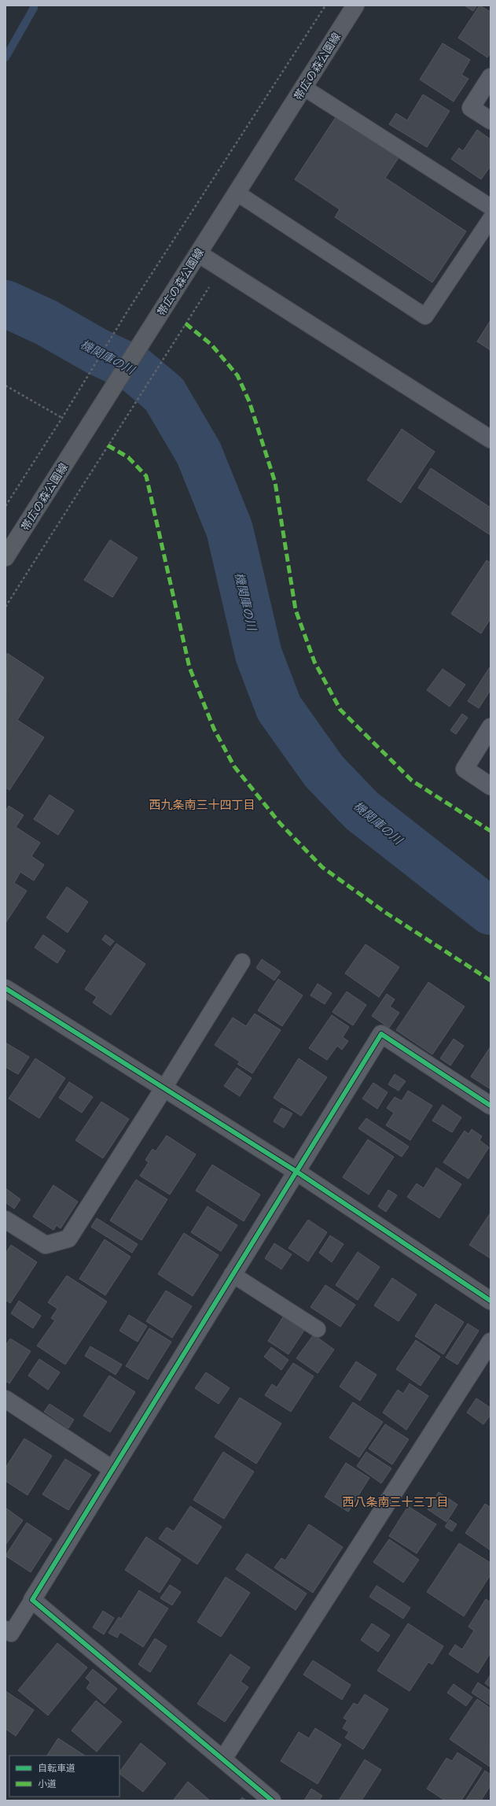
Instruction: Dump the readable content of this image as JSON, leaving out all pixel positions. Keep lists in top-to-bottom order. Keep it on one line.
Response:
{"streets":{"main road":["帯広の森公園線"]},"districts":["西九条南三十四丁目","西八条南三十三丁目"],"water":["機関庫の川"],"legend":["自転車道","小道"]}
